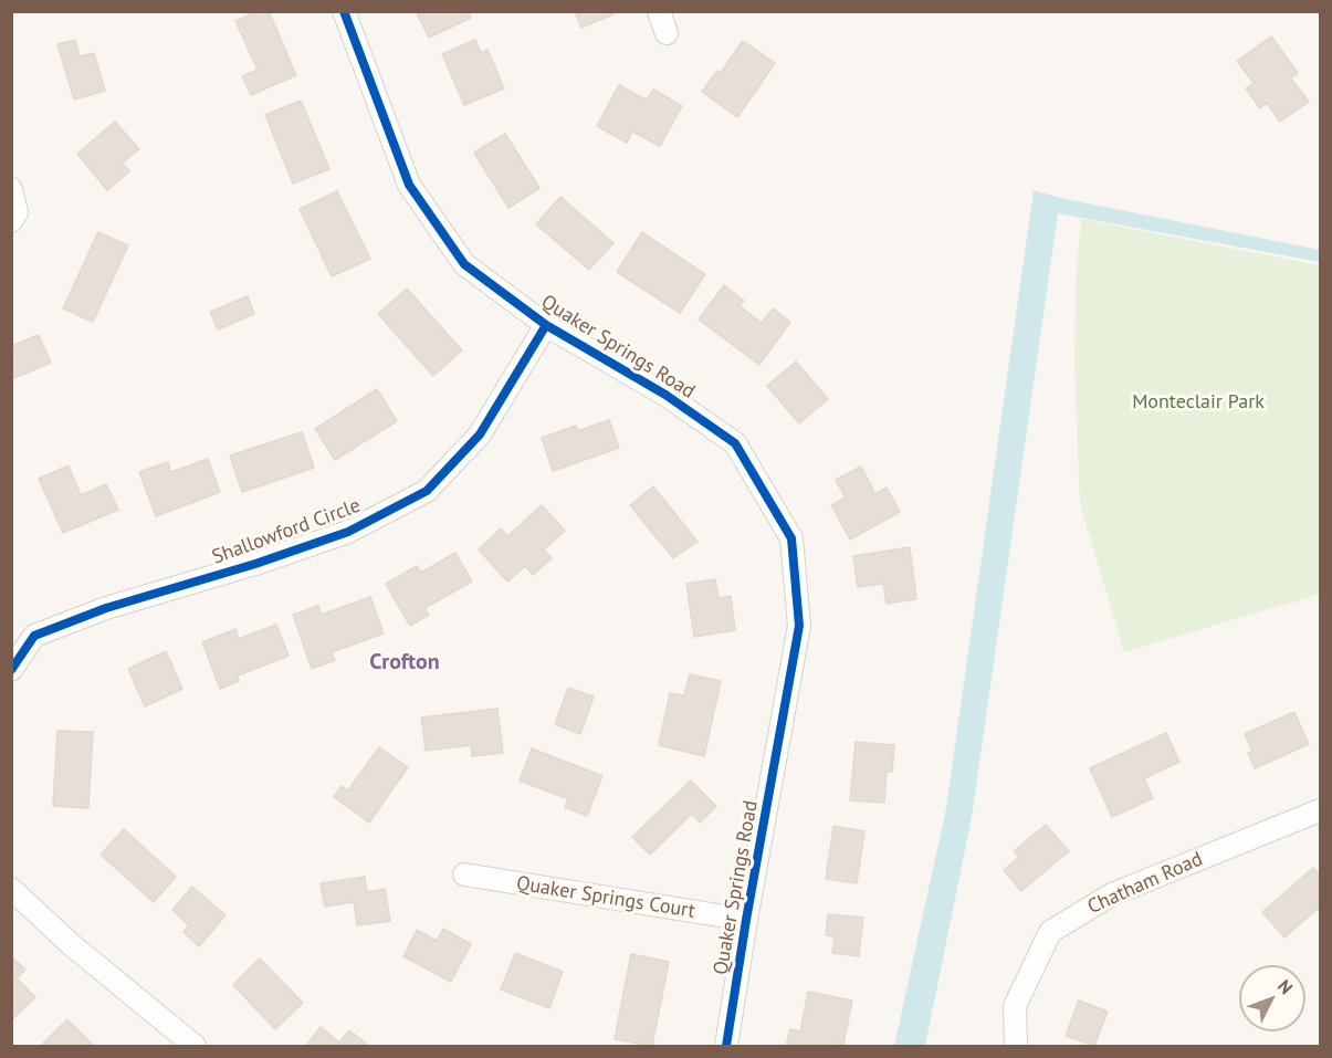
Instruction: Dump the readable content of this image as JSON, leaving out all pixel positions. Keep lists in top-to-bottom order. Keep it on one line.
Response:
{"streets":{"street":["Quaker Springs Road","Shallowford Circle","Chatham Road","Quaker Springs Court"]},"crossings":[["Quaker Springs Road","Shallowford Circle"],["Quaker Springs Road","Quaker Springs Court"]],"districts":["Crofton"],"parks":["Monteclair Park"],"north":"top right"}
